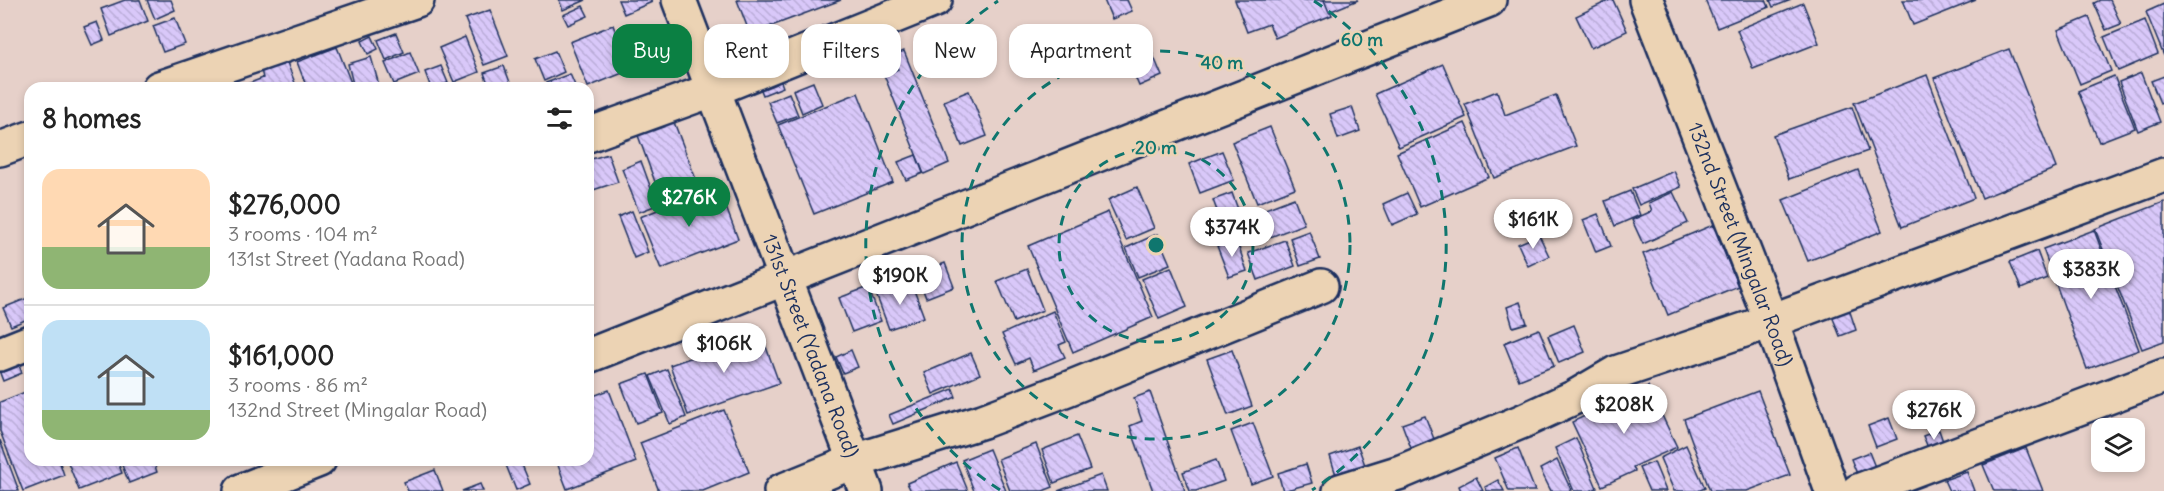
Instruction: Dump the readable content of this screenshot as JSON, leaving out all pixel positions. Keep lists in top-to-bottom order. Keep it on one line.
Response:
{"streets":{"street":["132nd Street (Mingalar Road)","131st Street (Yadana Road)"]},"page":{"chip":["Buy","Rent","Filters","New","Apartment"],"heading":"8 homes","list":[{"name":"$276,000","note":"3 rooms · 104 m² · 131st Street (Yadana Road)"},{"name":"$161,000","note":"3 rooms · 86 m² · 132nd Street (Mingalar Road)"}],"price":["$276K","$161K","$374K","$383K","$190K","$106K","$208K","$276K"]},"rings":["60 m","40 m","20 m"]}
